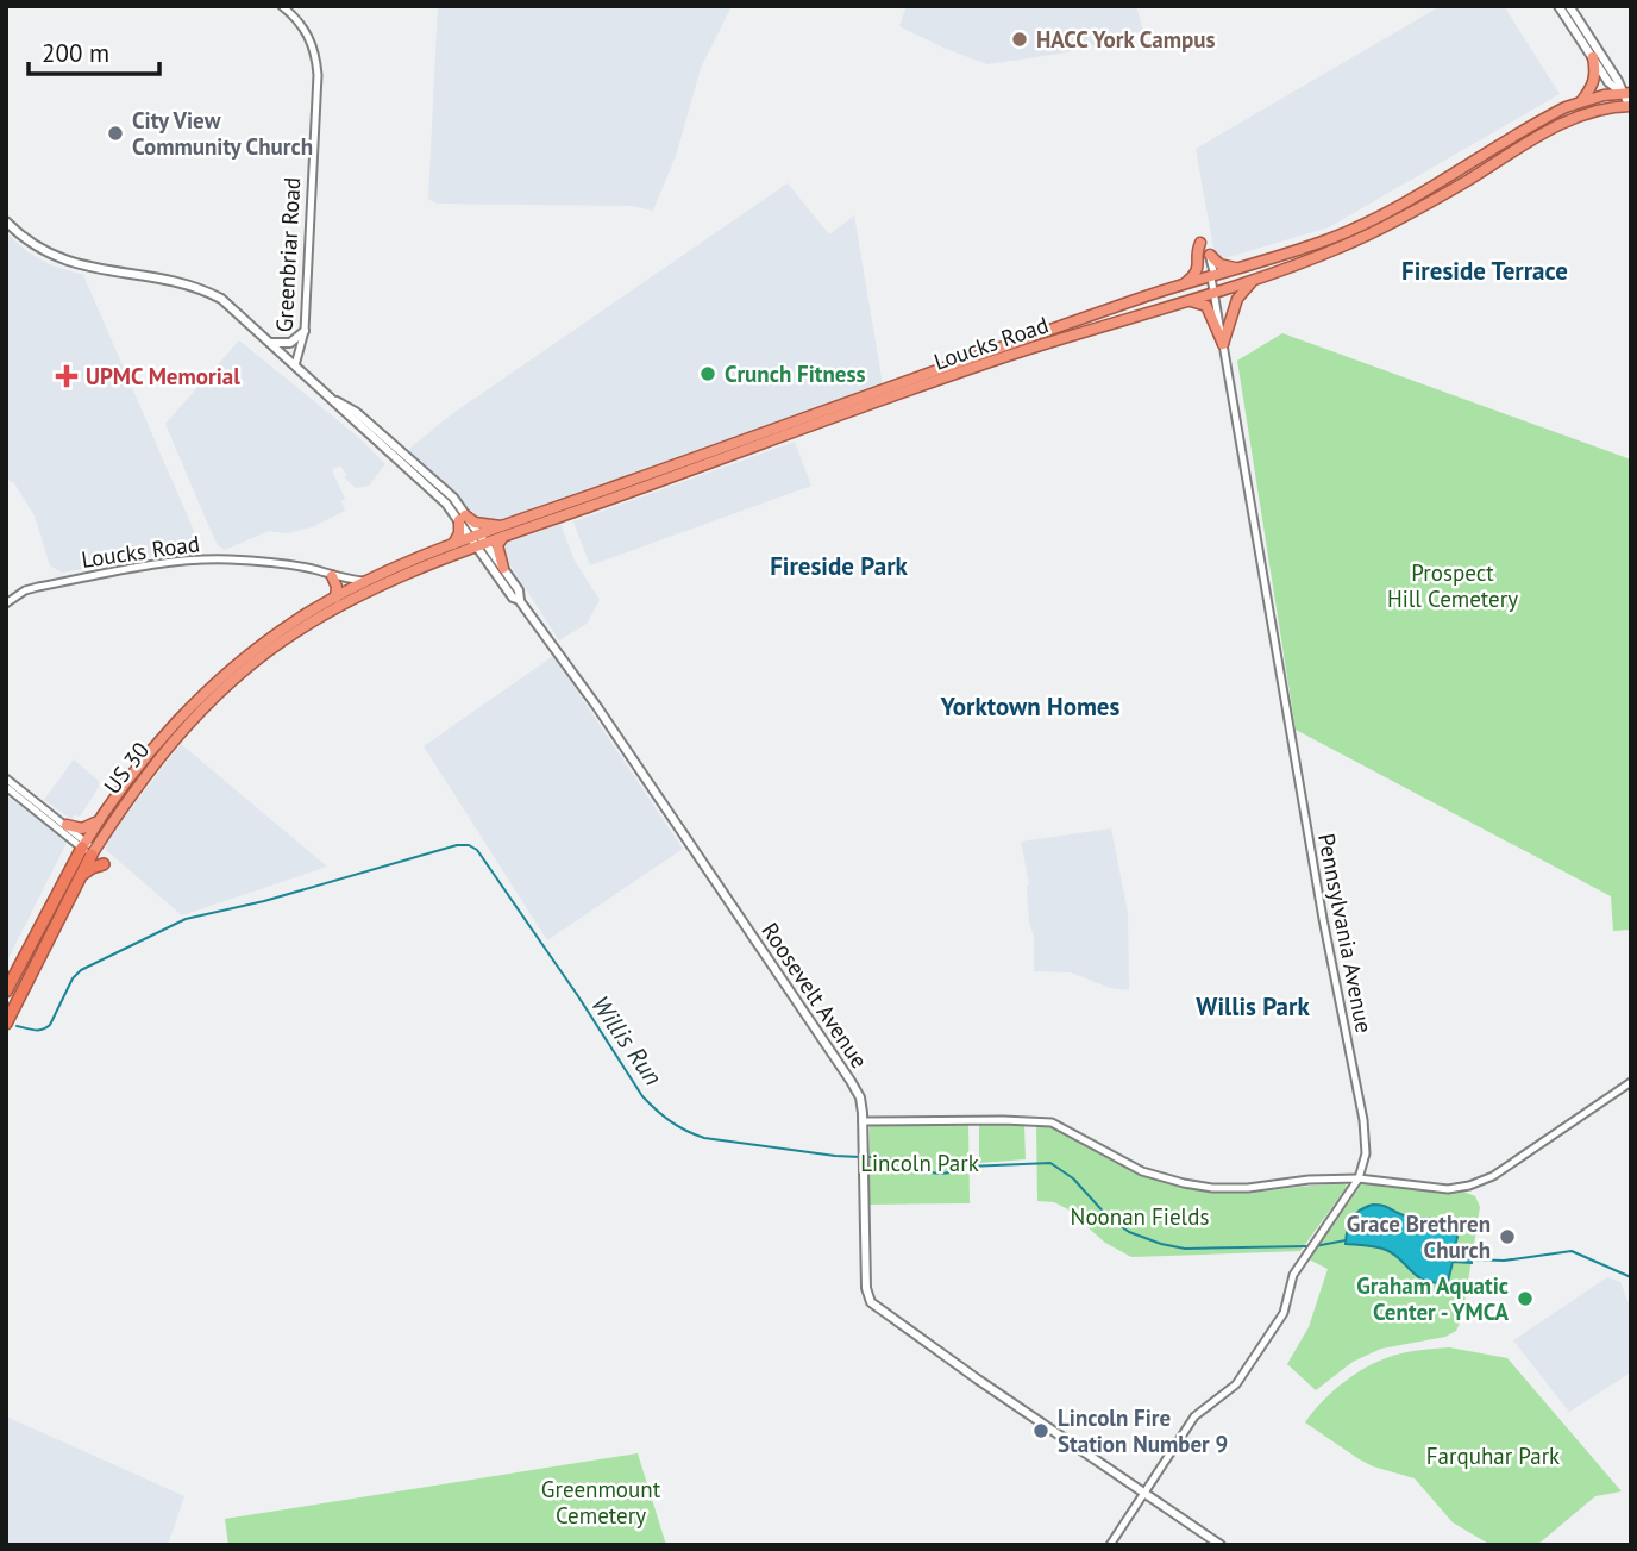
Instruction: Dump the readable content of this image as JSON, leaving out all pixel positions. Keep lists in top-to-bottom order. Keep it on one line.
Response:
{"streets":{"highway":["Loucks Road","US 30"],"main road":["Roosevelt Avenue"],"street":["Greenbriar Road","Pennsylvania Avenue"]},"crossings":[["Greenbriar Road","Roosevelt Avenue"],["Loucks Road","US 30"],["Loucks Road","Pennsylvania Avenue"],["Loucks Road","Roosevelt Avenue"],["Pennsylvania Avenue","Roosevelt Avenue"]],"districts":["Fireside Terrace","Fireside Park","Yorktown Homes","Willis Park"],"water":["Willis Run"],"parks":["Prospect Hill Cemetery","Lincoln Park","Noonan Fields","Farquhar Park","Greenmount Cemetery"],"places":{"other":["HACC York Campus","City View Community Church","Crunch Fitness","Grace Brethren Church","Graham Aquatic Center - YMCA","Lincoln Fire Station Number 9"],"health":["UPMC Memorial"]},"scale_bar":"200 m"}
